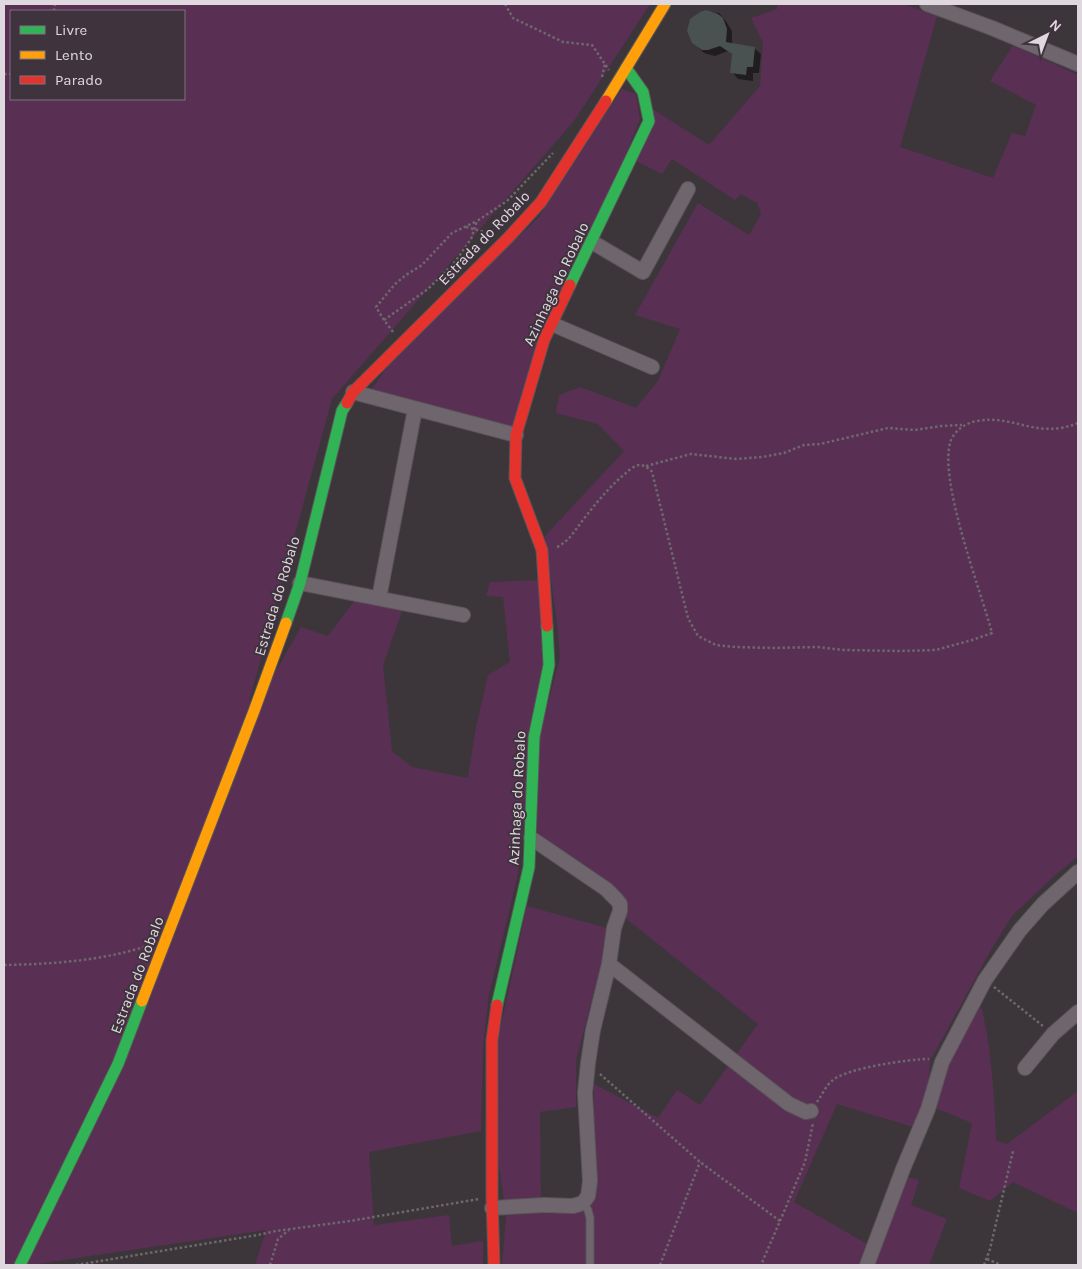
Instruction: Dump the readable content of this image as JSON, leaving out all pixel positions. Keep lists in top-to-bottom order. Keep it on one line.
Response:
{"streets":{"street":["Estrada do Robalo","Azinhaga do Robalo"]},"crossings":[["Estrada do Robalo","Azinhaga do Robalo"]],"legend":["Livre","Lento","Parado"],"north":"top right"}
